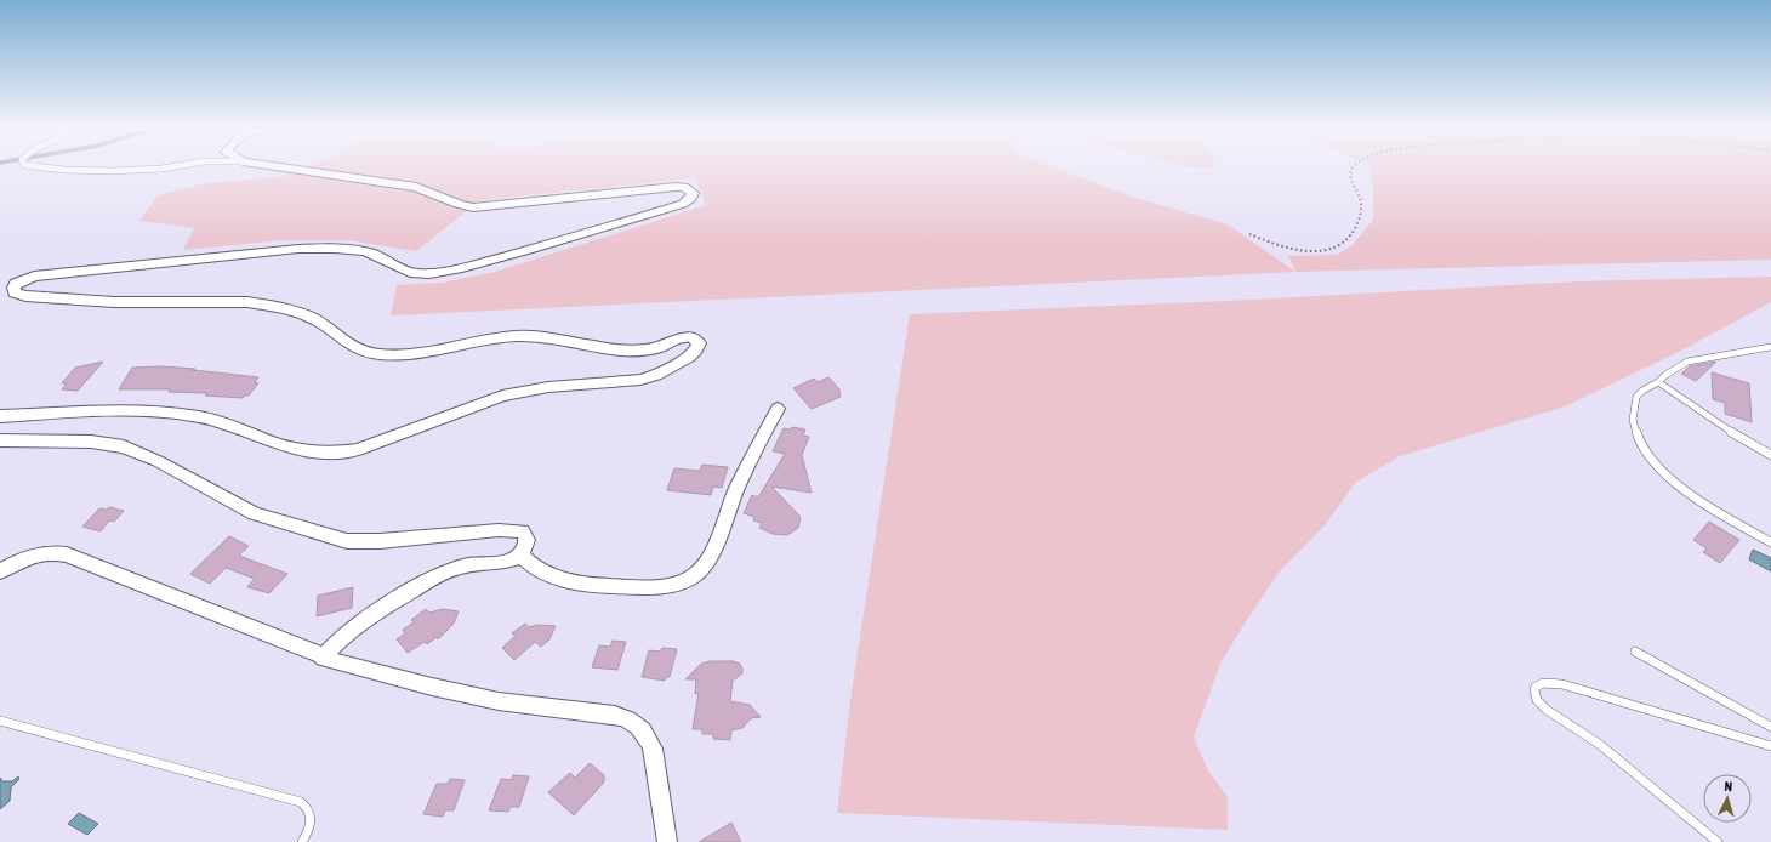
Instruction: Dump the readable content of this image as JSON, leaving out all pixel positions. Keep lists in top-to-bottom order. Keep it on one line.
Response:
{"north":"top"}
